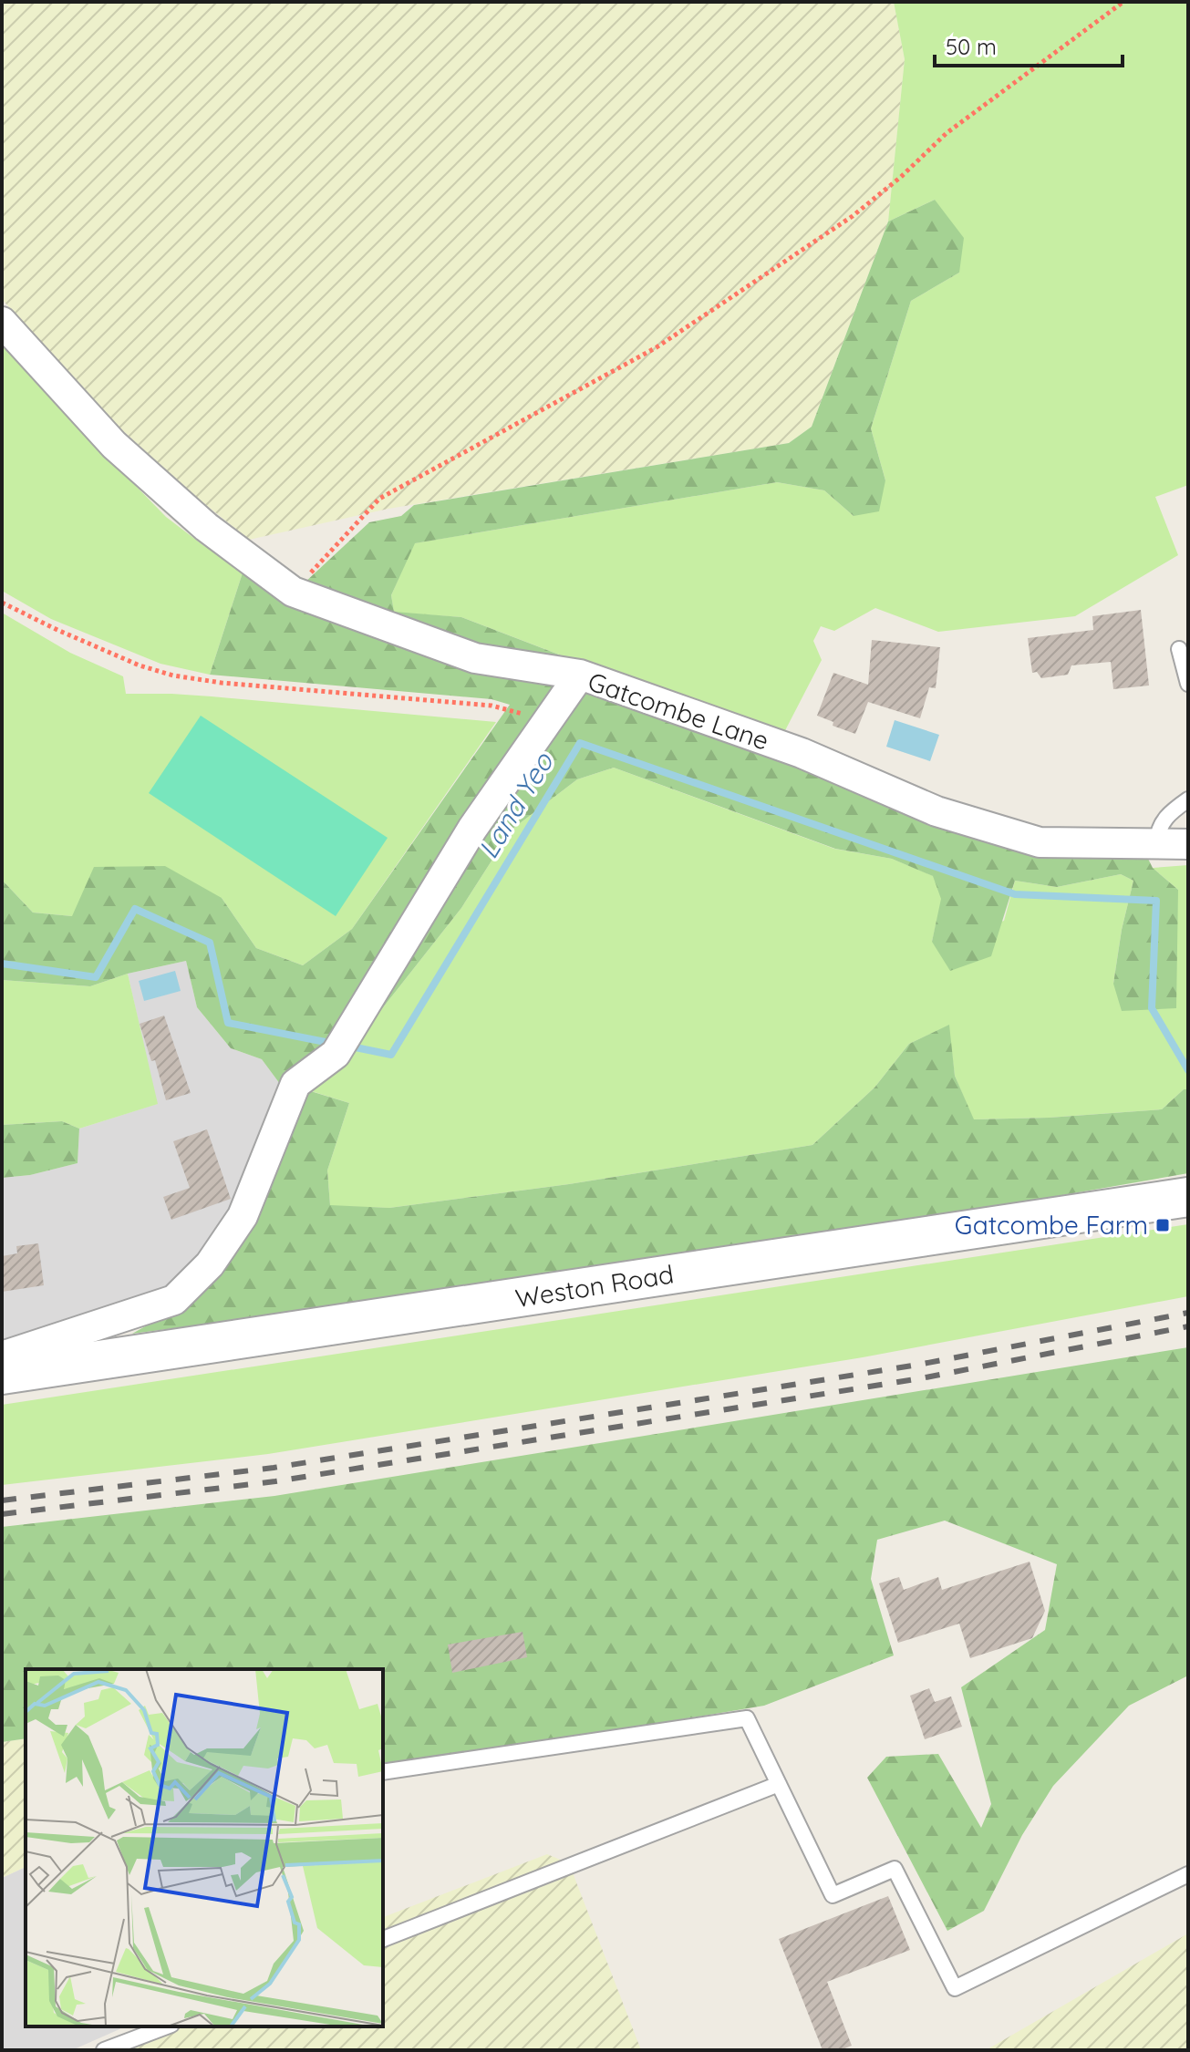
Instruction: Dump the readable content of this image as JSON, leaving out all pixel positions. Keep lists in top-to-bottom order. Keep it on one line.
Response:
{"streets":{"street":["Gatcombe Lane","Weston Road"]},"water":["Land Yeo"],"places":{"transit":["Gatcombe Farm"]},"scale_bar":"50 m"}
